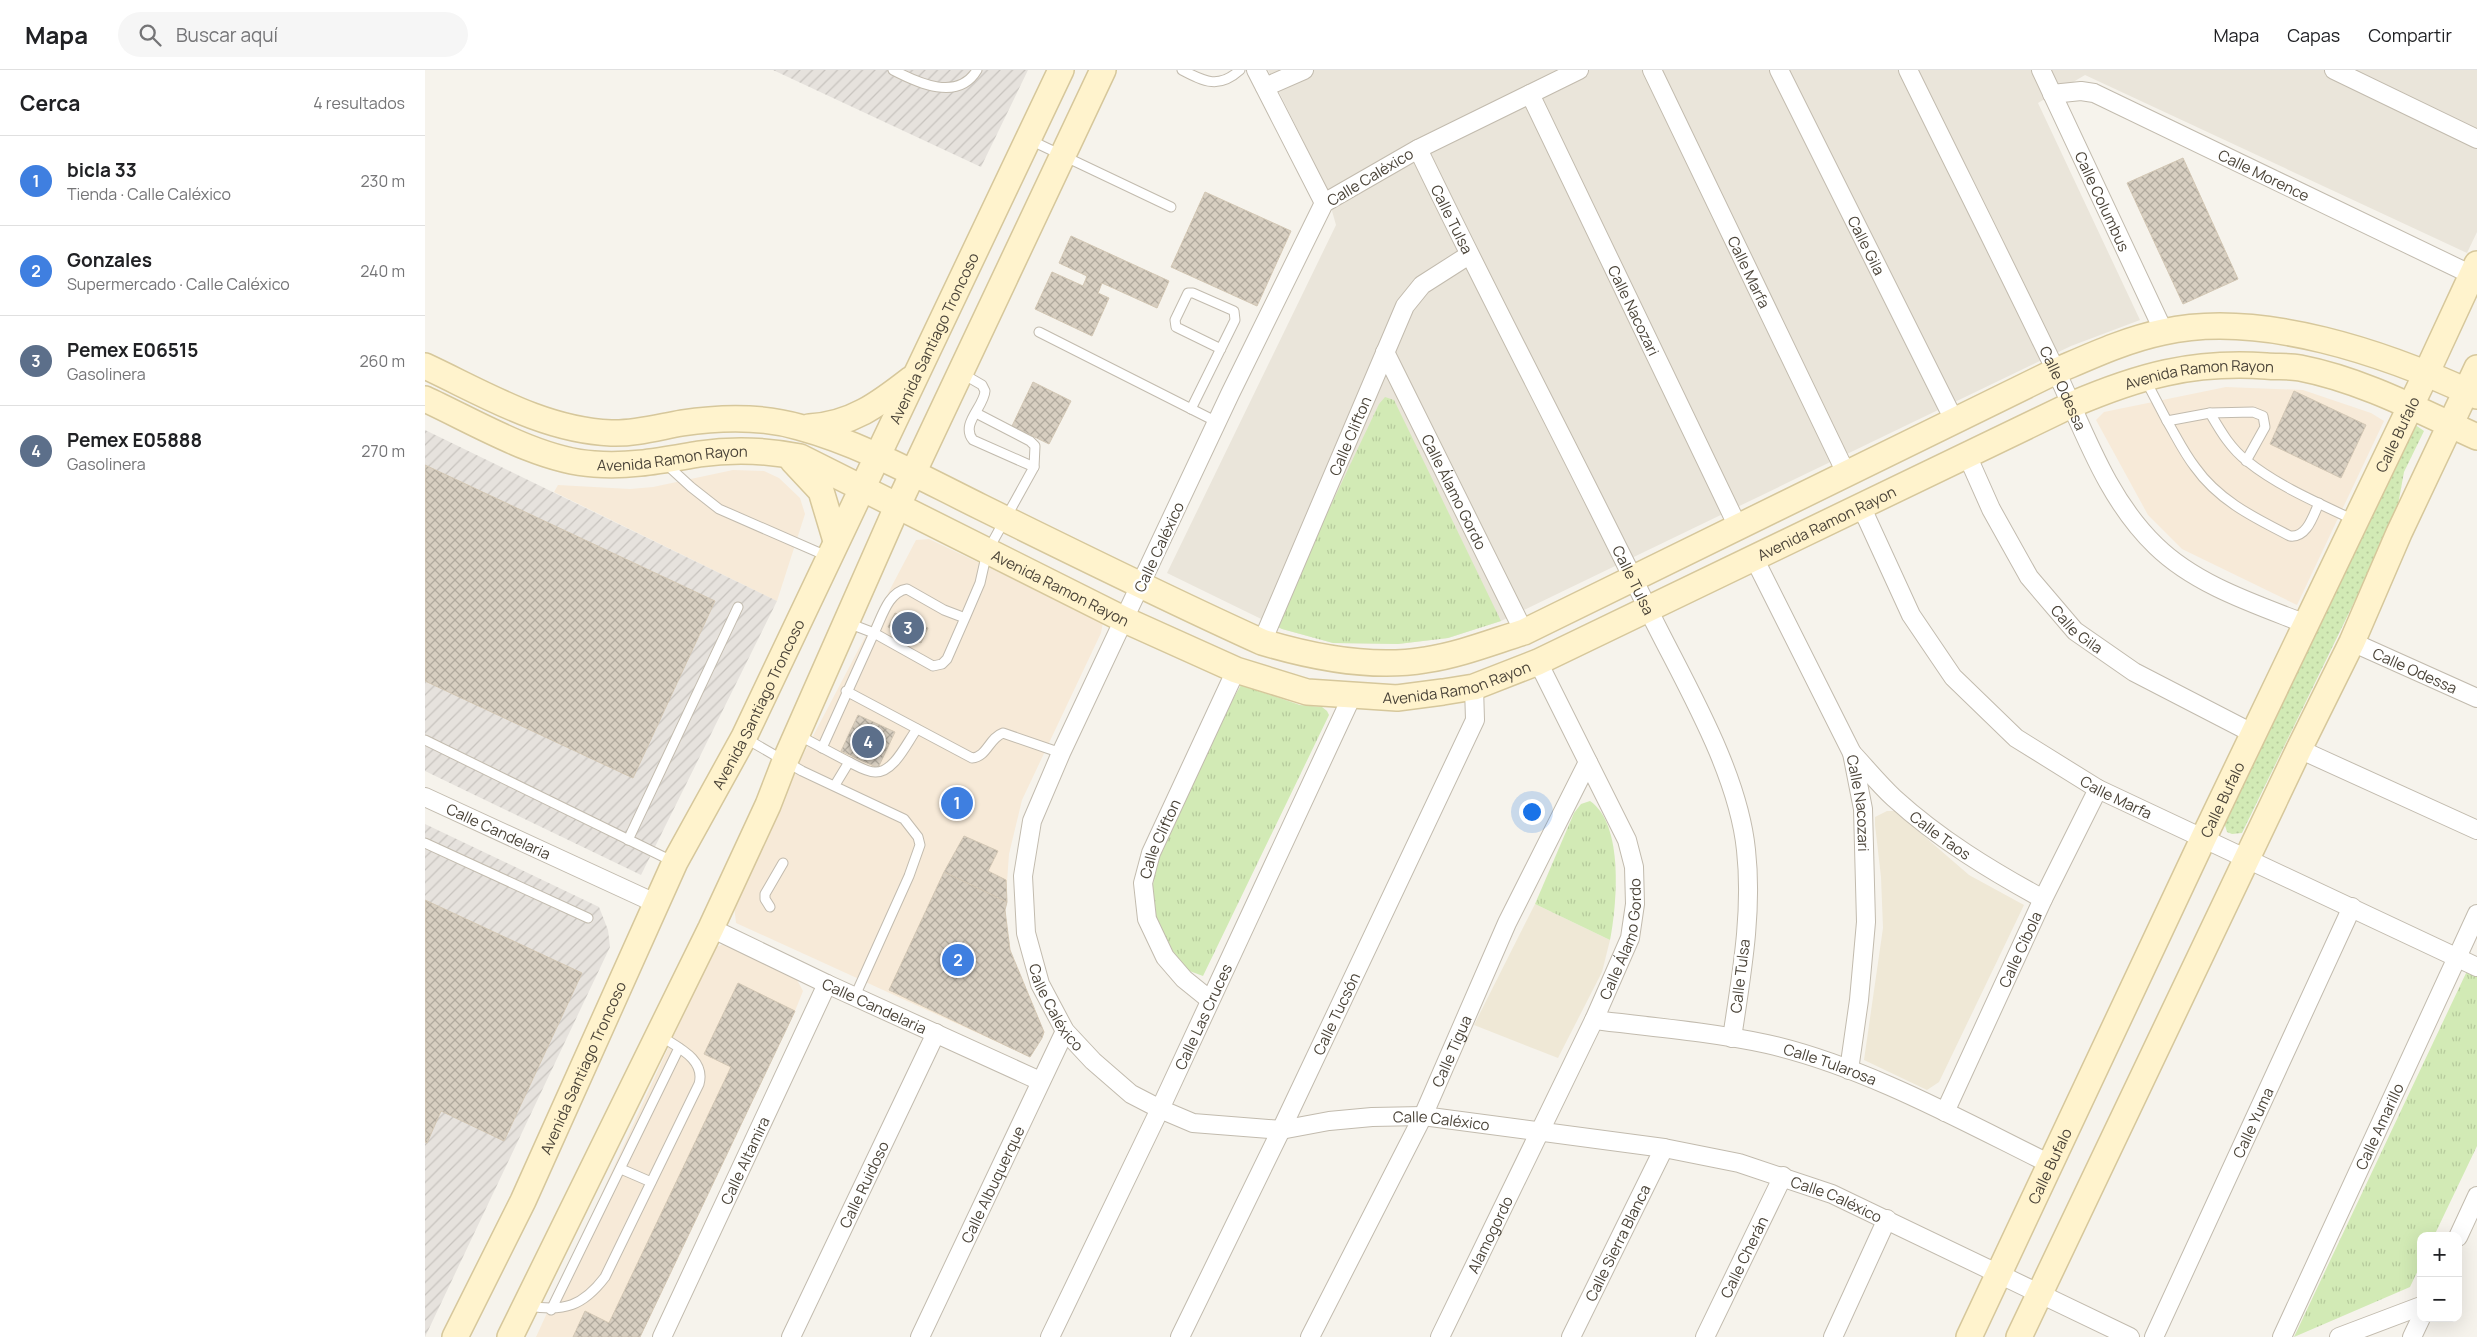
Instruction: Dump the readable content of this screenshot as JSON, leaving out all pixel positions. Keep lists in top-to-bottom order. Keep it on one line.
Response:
{"streets":{"main road":["Avenida Santiago Troncoso","Avenida Ramon Rayon","Calle Bufalo"],"street":["Calle Morence","Calle Caléxico","Calle Columbus","Calle Tulsa","Calle Gila","Calle Marfa","Calle Nacozari","Calle Odessa","Calle Clifton","Calle Álamo Gordo","Calle Candelaria","Calle Taos","Calle Cíbola","Calle Tucsón","Calle Las Cruces","Calle Tigua","Calle Tularosa","Calle Yuma","Calle Amarillo","Calle Altamira","Calle Albuquerque","Calle Ruidoso","Alamogordo","Calle Sierra Blanca","Calle Cherán"]},"crossings":[["Calle Morence","Calle Columbus"],["Calle Morence","Calle Bufalo"],["Calle Caléxico","Calle Tulsa"],["Calle Caléxico","Calle Nacozari"],["Calle Caléxico","Avenida Ramon Rayon"],["Calle Caléxico","Calle Bufalo"],["Calle Caléxico","Calle Álamo Gordo"],["Calle Caléxico","Calle Tucsón"],["Calle Caléxico","Calle Las Cruces"],["Calle Caléxico","Calle Tigua"],["Calle Caléxico","Calle Albuquerque"],["Calle Caléxico","Alamogordo"],["Calle Caléxico","Calle Sierra Blanca"],["Calle Caléxico","Calle Cherán"],["Calle Columbus","Avenida Ramon Rayon"],["Calle Tulsa","Avenida Ramon Rayon"],["Calle Tulsa","Calle Clifton"],["Calle Tulsa","Calle Tularosa"],["Calle Gila","Avenida Ramon Rayon"],["Calle Gila","Calle Bufalo"],["Calle Marfa","Avenida Ramon Rayon"],["Calle Marfa","Calle Bufalo"],["Calle Marfa","Calle Cíbola"],["Calle Marfa","Calle Yuma"],["Calle Marfa","Calle Amarillo"],["Calle Nacozari","Avenida Ramon Rayon"],["Calle Nacozari","Calle Taos"],["Calle Nacozari","Calle Tularosa"],["Avenida Santiago Troncoso","Avenida Ramon Rayon"],["Avenida Santiago Troncoso","Calle Candelaria"],["Avenida Ramon Rayon","Calle Odessa"],["Avenida Ramon Rayon","Calle Bufalo"],["Avenida Ramon Rayon","Calle Clifton"],["Avenida Ramon Rayon","Calle Álamo Gordo"],["Avenida Ramon Rayon","Calle Tucsón"],["Avenida Ramon Rayon","Calle Las Cruces"],["Calle Odessa","Calle Bufalo"],["Calle Bufalo","Calle Tularosa"],["Calle Clifton","Calle Álamo Gordo"],["Calle Clifton","Calle Las Cruces"],["Calle Álamo Gordo","Calle Tigua"],["Calle Álamo Gordo","Calle Tularosa"],["Calle Álamo Gordo","Alamogordo"],["Calle Candelaria","Calle Altamira"],["Calle Candelaria","Calle Albuquerque"],["Calle Candelaria","Calle Ruidoso"],["Calle Taos","Calle Cíbola"],["Calle Cíbola","Calle Tularosa"]],"page":{"header":"Mapa","search":"Buscar aquí","nav":["Mapa","Capas","Compartir"],"heading":["Cerca","4 resultados"],"list":[{"mark":"1","name":"bicla 33","note":"Tienda · Calle Caléxico","value":"230 m"},{"mark":"2","name":"Gonzales","note":"Supermercado · Calle Caléxico","value":"240 m"},{"mark":"3","name":"Pemex E06515","note":"Gasolinera","value":"260 m"},{"mark":"4","name":"Pemex E05888","note":"Gasolinera","value":"270 m"}],"pins":["3","4","1","2"],"map_buttons":["+","−"]}}
